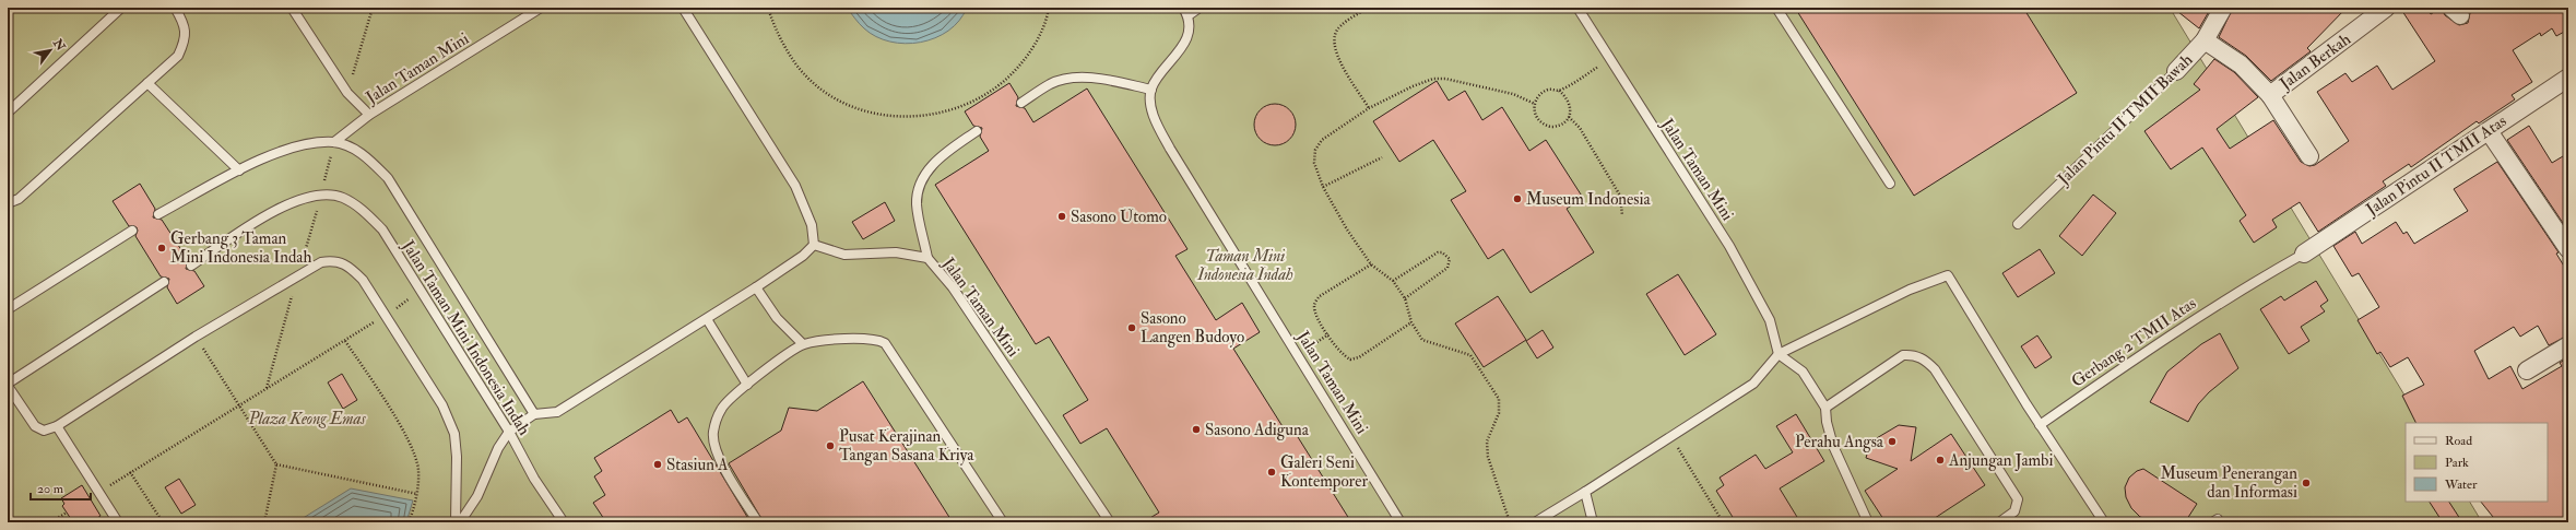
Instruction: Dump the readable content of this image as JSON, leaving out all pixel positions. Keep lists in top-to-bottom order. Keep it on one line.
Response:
{"streets":{"street":["Jalan Berkah","Jalan Pintu II TMII Bawah","Jalan Pintu II TMII Atas"],"lane":["Jalan Taman Mini","Jalan Taman Mini Indonesia Indah","Gerbang 2 TMII Atas"]},"crossings":[["Jalan Berkah","Jalan Pintu II TMII Bawah"],["Jalan Pintu II TMII Atas","Gerbang 2 TMII Atas"]],"parks":["Taman Mini Indonesia Indah","Plaza Keong Emas"],"places":["Museum Indonesia","Sasono Utomo","Gerbang 3 Taman Mini Indonesia Indah","Sasono Langen Budoyo","Sasono Adiguna","Perahu Angsa","Pusat Kerajinan Tangan Sasana Kriya","Anjungan Jambi","Stasiun A","Galeri Seni Kontemporer","Museum Penerangan dan Informasi"],"legend":["Road","Park","Water"],"scale_bar":"20 m","north":"top right"}
